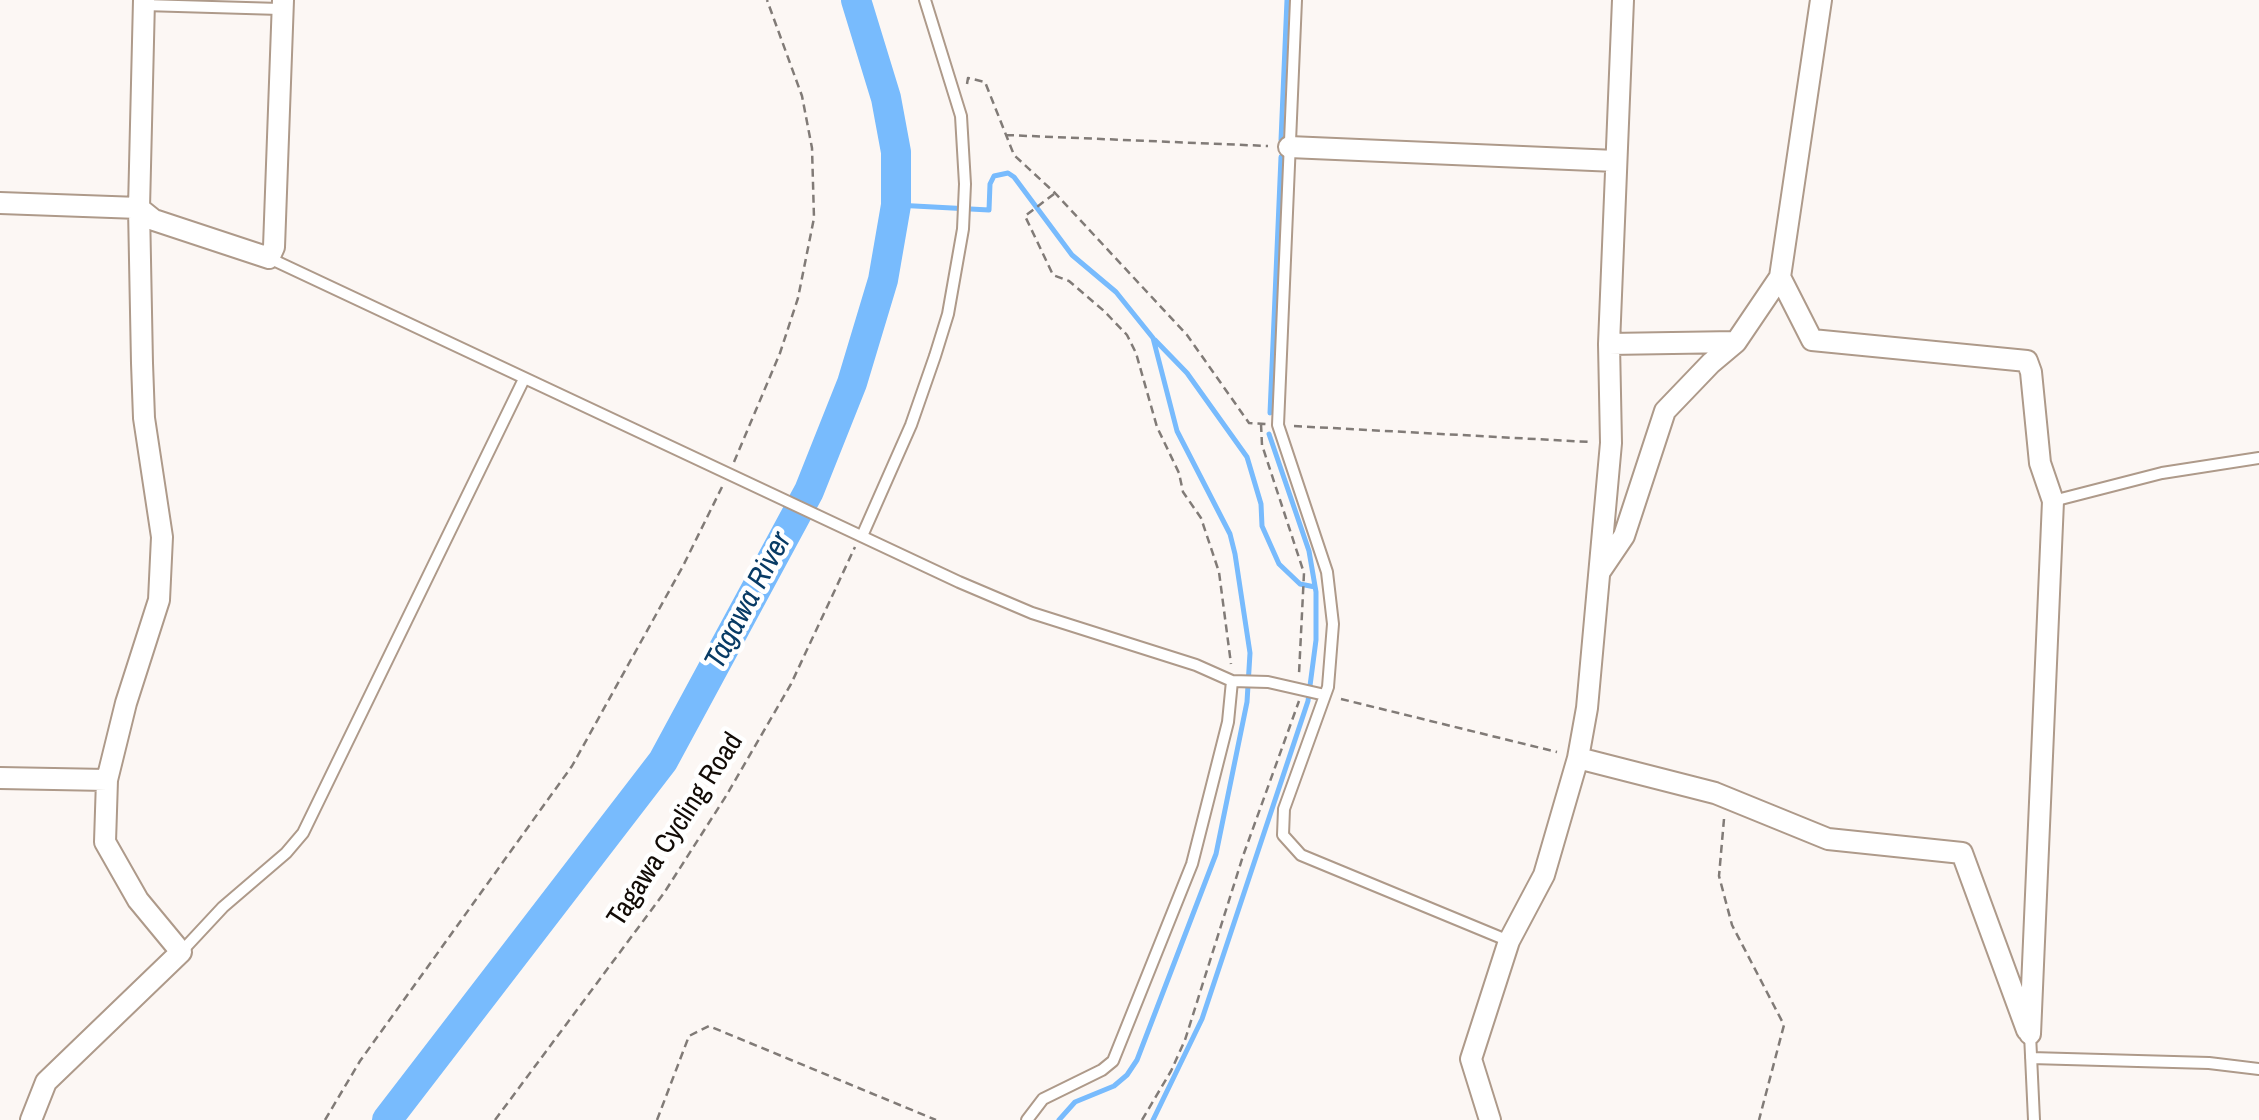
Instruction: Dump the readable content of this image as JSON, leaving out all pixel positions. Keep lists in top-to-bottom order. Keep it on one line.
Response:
{"streets":{"path":["Tagawa Cycling Road"]},"water":["Tagawa River"]}
